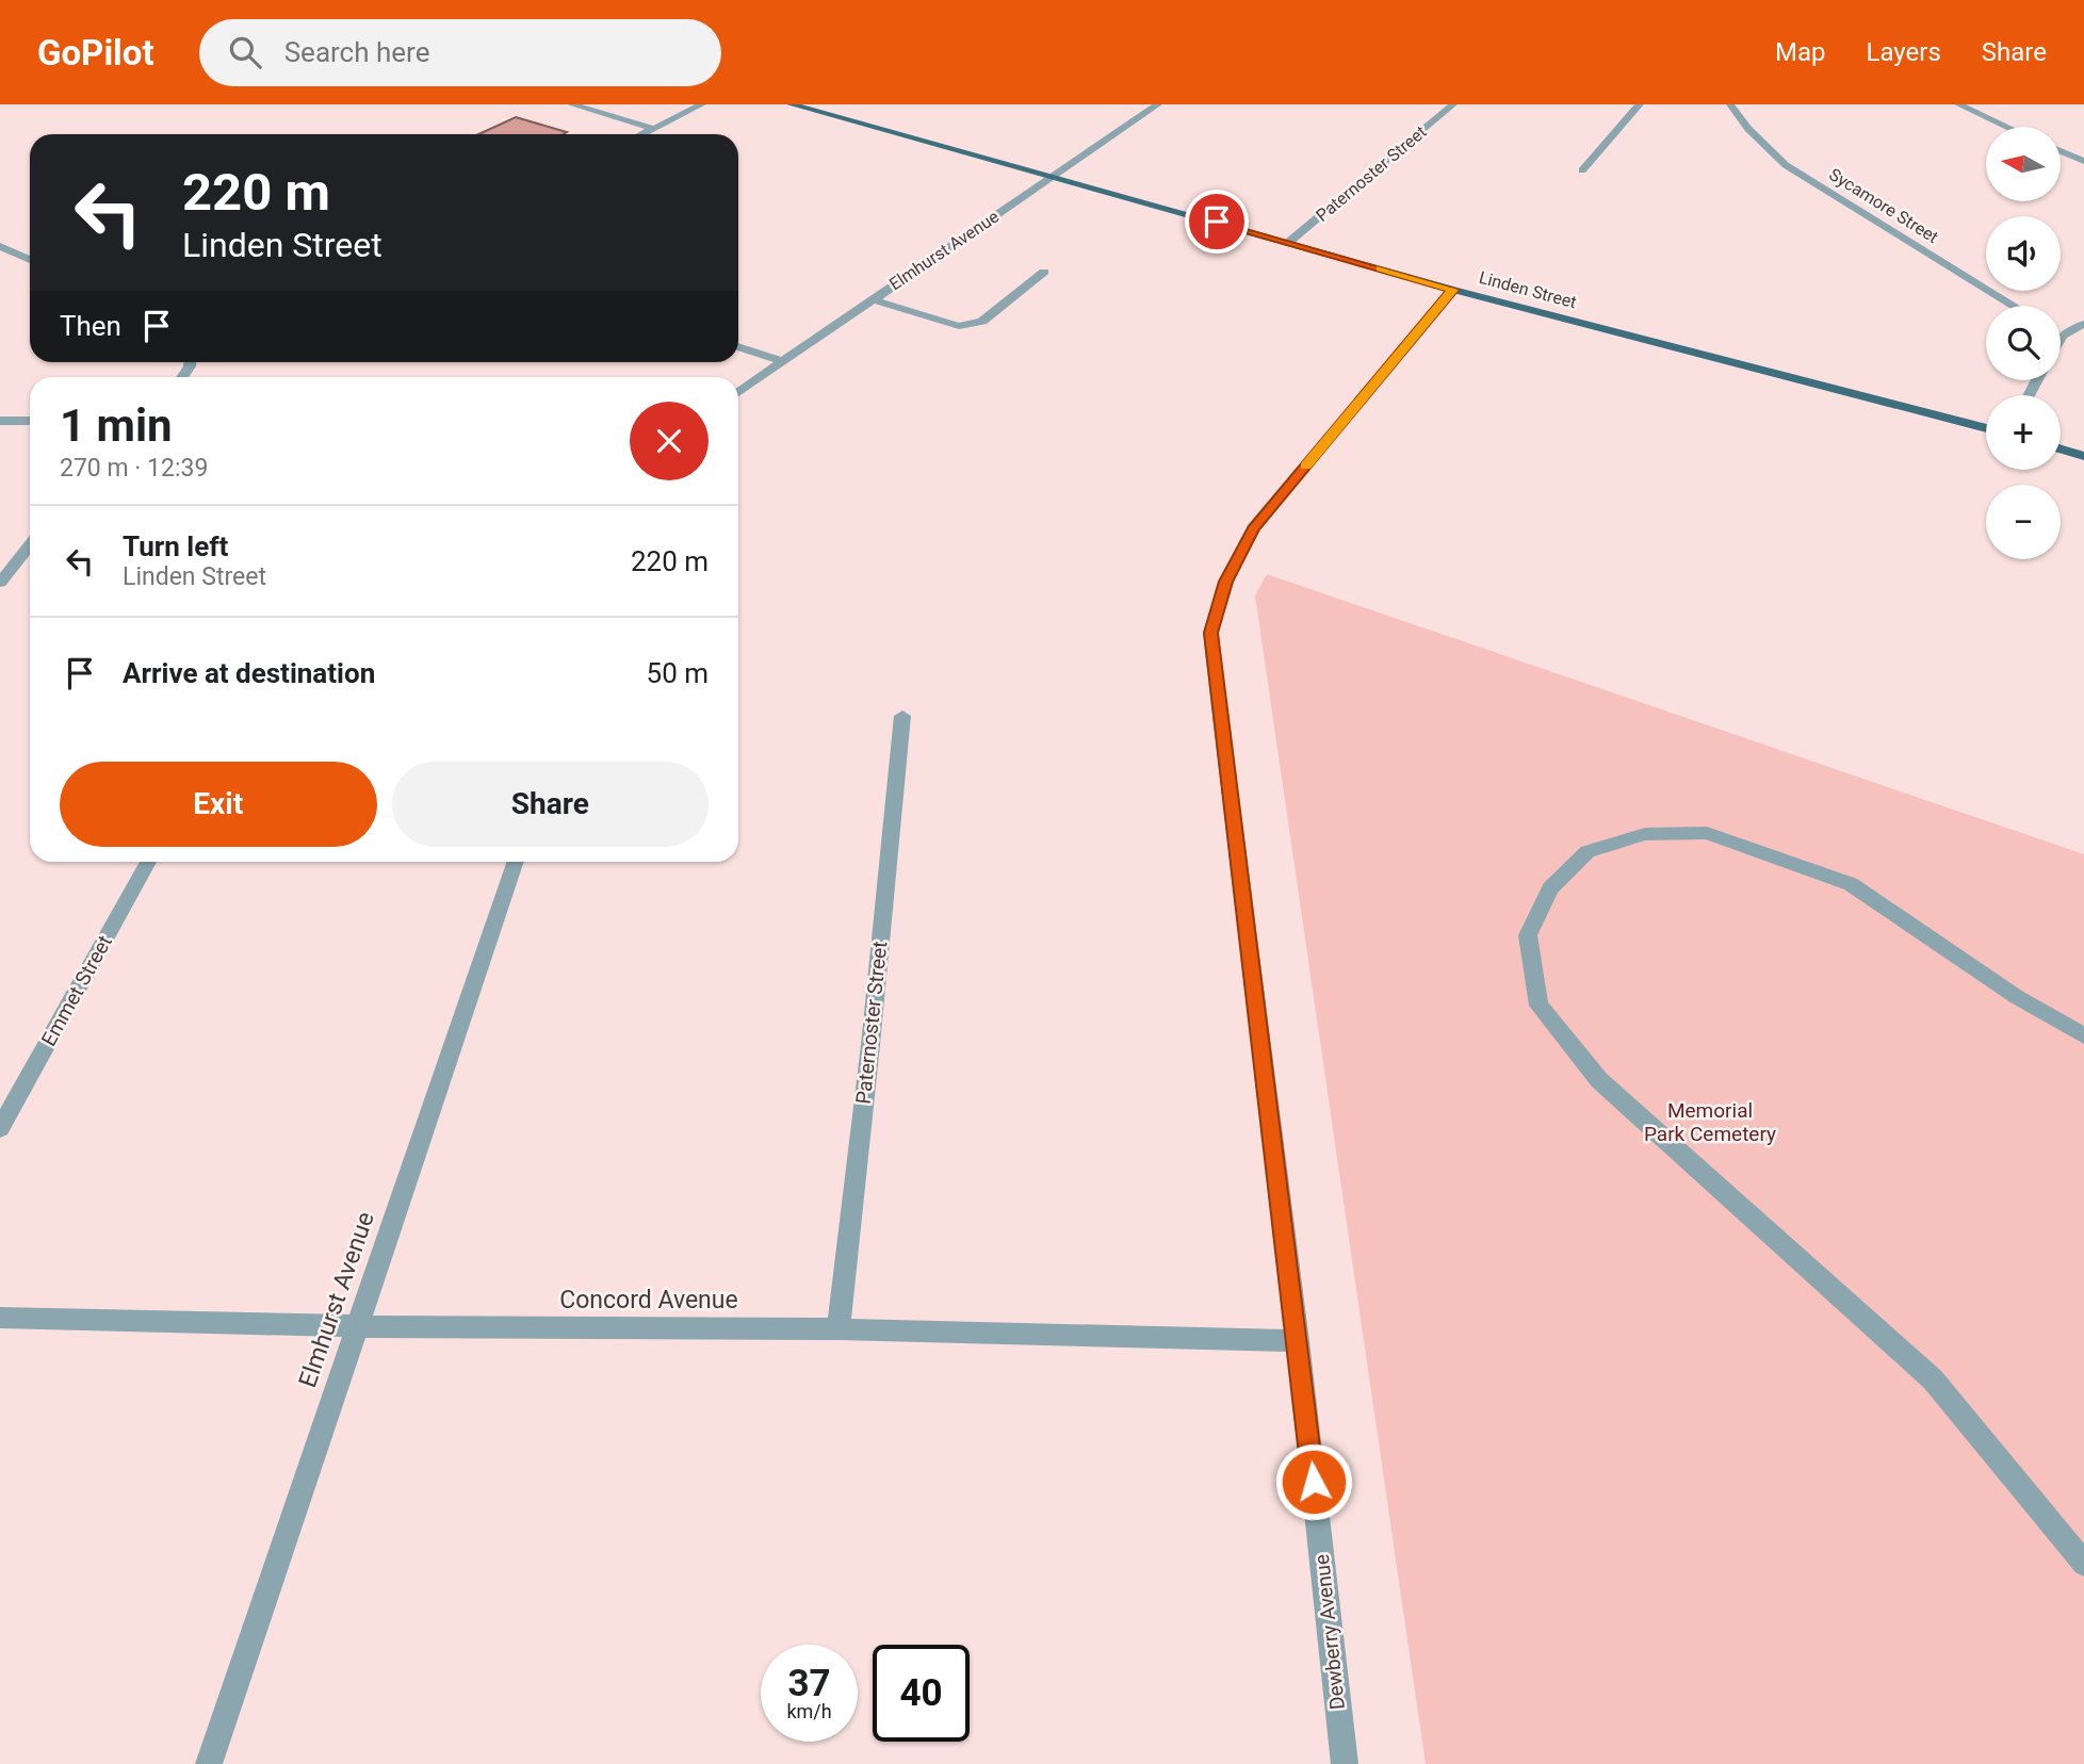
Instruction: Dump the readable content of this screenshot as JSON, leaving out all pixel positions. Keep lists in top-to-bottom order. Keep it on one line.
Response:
{"streets":{"main road":["Linden Street"],"street":["Paternoster Street","Sycamore Street","Elmhurst Avenue","Emmet Street","Concord Avenue","Dewberry Avenue"]},"crossings":[["Paternoster Street","Linden Street"],["Paternoster Street","Concord Avenue"],["Elmhurst Avenue","Linden Street"],["Elmhurst Avenue","Concord Avenue"],["Linden Street","Dewberry Avenue"],["Concord Avenue","Dewberry Avenue"]],"parks":["Memorial Park Cemetery"],"north":"left","page":{"header":"GoPilot","search":"Search here","nav":["Map","Layers","Share"],"map_buttons":["+","−"],"turn":["220 m","Linden Street"],"then":"Then","heading":["1 min","270 m · 12:39"],"list":[{"name":"Turn left","note":"Linden Street","value":"220 m"},{"name":"Arrive at destination","value":"50 m"}],"buttons":["Exit","Share"],"speed":"37 km/h","limit":"40"}}
